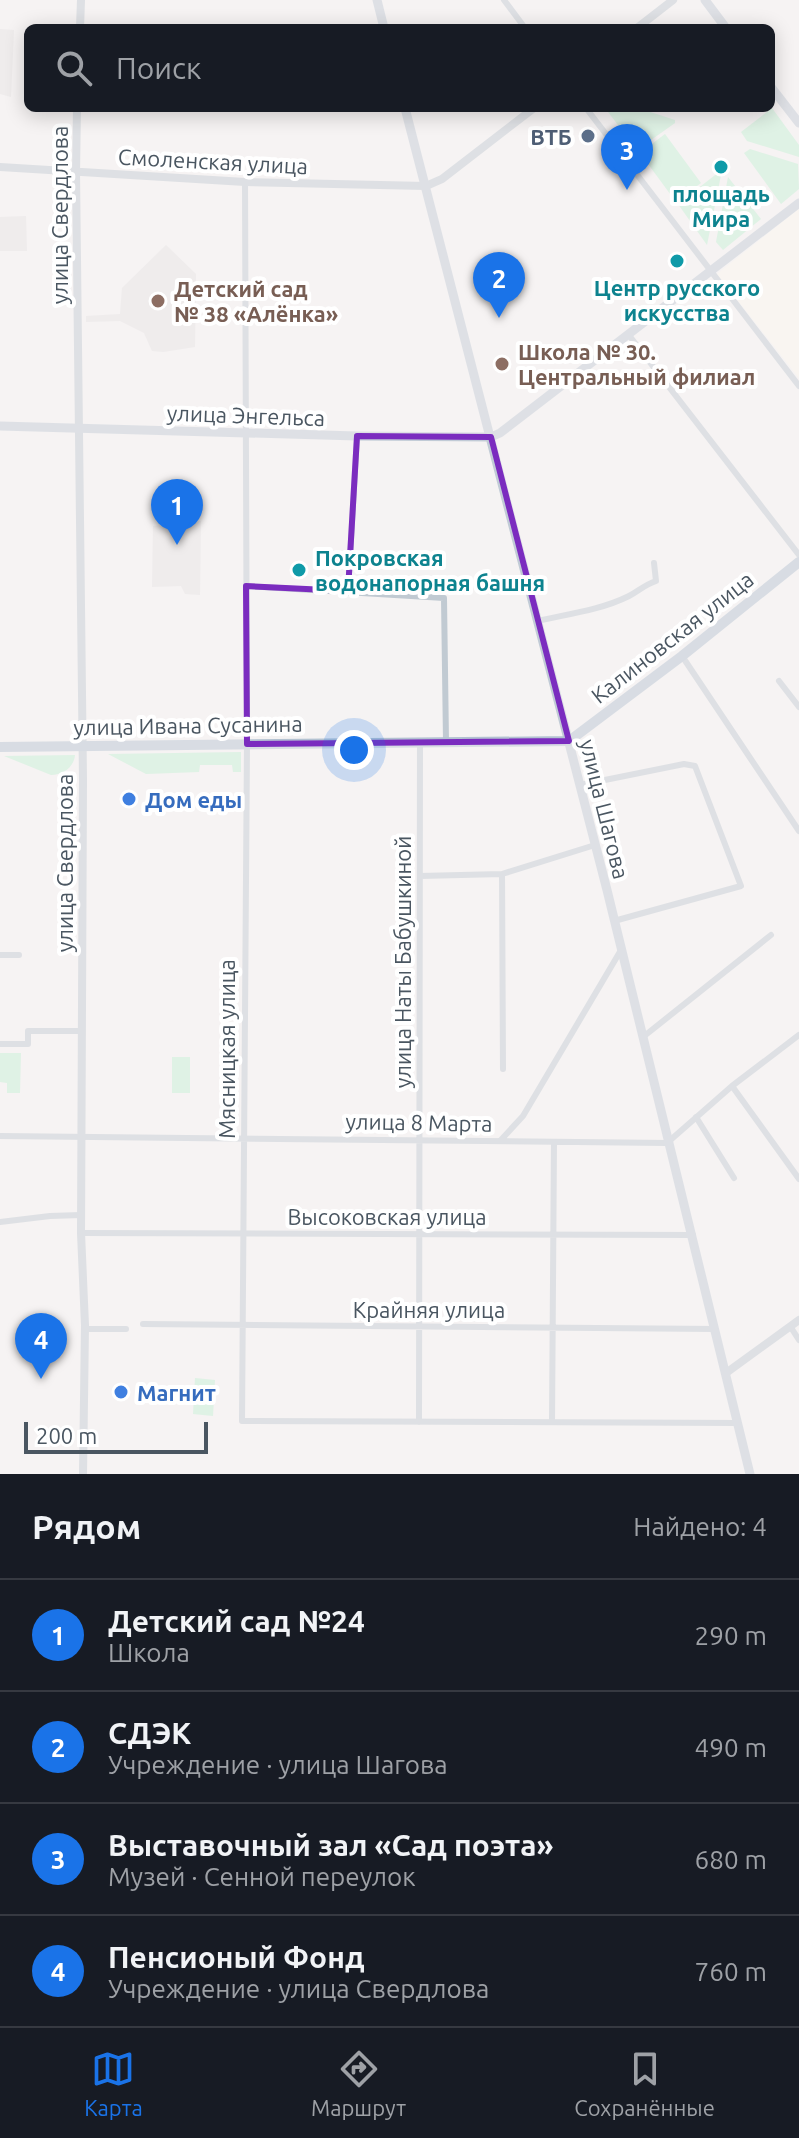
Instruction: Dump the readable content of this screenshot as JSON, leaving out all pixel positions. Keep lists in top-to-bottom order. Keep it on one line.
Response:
{"streets":{"main road":["улица Энгельса","Калиновская улица","улица Ивана Сусанина","улица Шагова"],"street":["Смоленская улица","улица Свердлова","улица Наты Бабушкиной","Мясницкая улица","улица 8 Марта","Высоковская улица","Крайняя улица"]},"crossings":[["Смоленская улица","улица Свердлова"],["Смоленская улица","улица Шагова"],["Смоленская улица","Мясницкая улица"],["улица Свердлова","улица Энгельса"],["улица Свердлова","улица Ивана Сусанина"],["улица Свердлова","улица 8 Марта"],["улица Свердлова","Высоковская улица"],["улица Энгельса","улица Шагова"],["улица Энгельса","Мясницкая улица"],["Калиновская улица","улица Ивана Сусанина"],["Калиновская улица","улица Шагова"],["улица Ивана Сусанина","улица Шагова"],["улица Ивана Сусанина","улица Наты Бабушкиной"],["улица Ивана Сусанина","Мясницкая улица"],["улица Шагова","Мясницкая улица"],["улица Шагова","улица 8 Марта"],["улица Шагова","Высоковская улица"],["улица Шагова","Крайняя улица"],["улица Наты Бабушкиной","Мясницкая улица"],["улица Наты Бабушкиной","улица 8 Марта"],["улица Наты Бабушкиной","Высоковская улица"],["улица Наты Бабушкиной","Крайняя улица"],["Мясницкая улица","улица 8 Марта"],["Мясницкая улица","Высоковская улица"],["Мясницкая улица","Крайняя улица"]],"places":["ВТБ","площадь Мира","Центр русского искусства","Детский сад № 38 «Алёнка»","Школа № 30. Центральный филиал","Покровская водонапорная башня","Дом еды","Магнит"],"scale_bar":"200 m","page":{"search":"Поиск","pins":["3","2","1","4"],"scale":"200 m","heading":["Рядом","Найдено: 4"],"list":[{"mark":"1","name":"Детский сад №24","note":"Школа","value":"290 m"},{"mark":"2","name":"СДЭК","note":"Учреждение · улица Шагова","value":"490 m"},{"mark":"3","name":"Выставочный зал «Сад поэта»","note":"Музей · Сенной переулок","value":"680 m"},{"mark":"4","name":"Пенсионый Фонд","note":"Учреждение · улица Свердлова","value":"760 m"}],"nav":["Карта","Маршрут","Сохранённые"]}}
